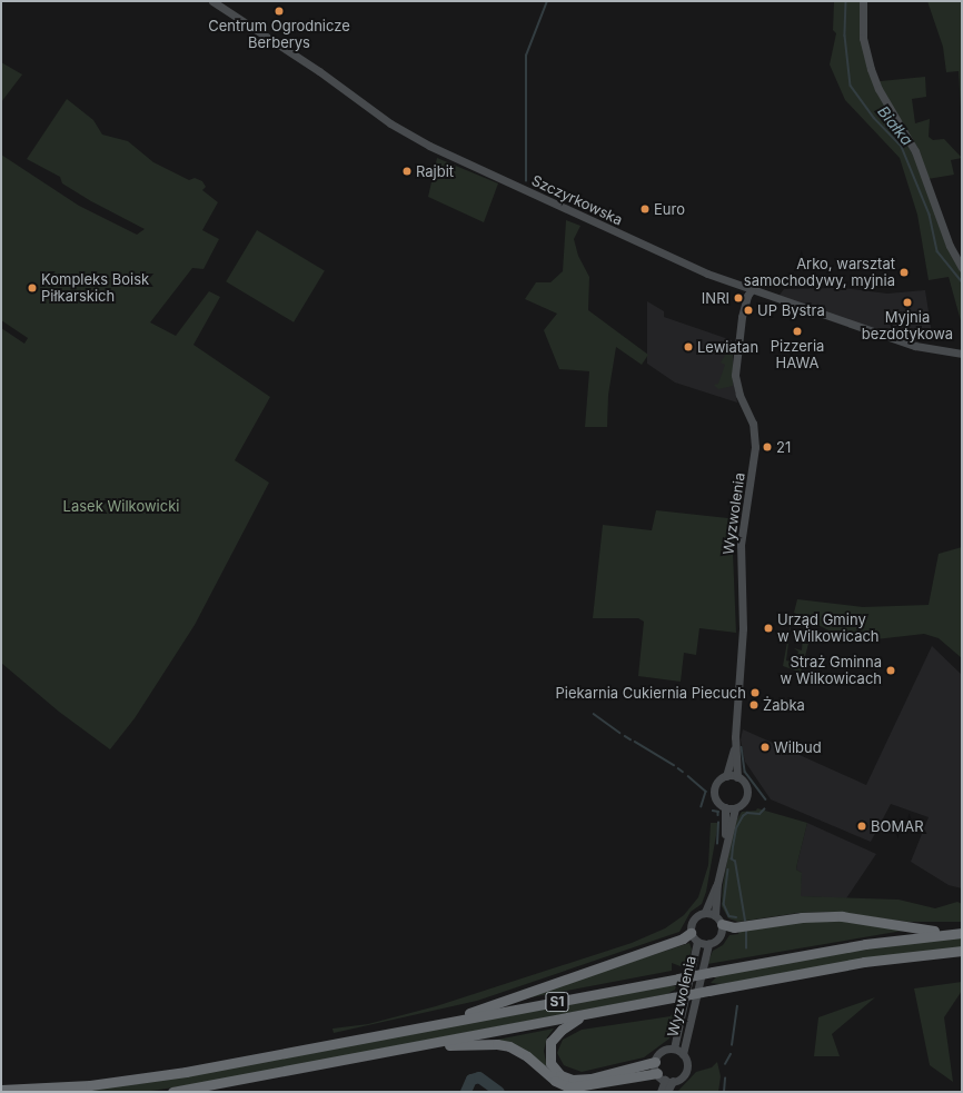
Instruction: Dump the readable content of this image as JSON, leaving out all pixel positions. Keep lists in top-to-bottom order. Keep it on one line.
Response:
{"streets":{"highway":["S1"],"street":["Szczyrkowska","Wyzwolenia"]},"crossings":[["Szczyrkowska","Wyzwolenia"]],"water":["Białka"],"parks":["Lasek Wilkowicki"],"places":["Centrum Ogrodnicze Berberys","Rajbit","Euro","Arko, warsztat samochodywy, myjnia","Kompleks Boisk Piłkarskich","INRI","Myjnia bezdotykowa","UP Bystra","Pizzeria HAWA","Lewiatan","21","Urząd Gminy w Wilkowicach","Straż Gminna w Wilkowicach","Piekarnia Cukiernia Piecuch","Żabka","Wilbud","BOMAR"]}
